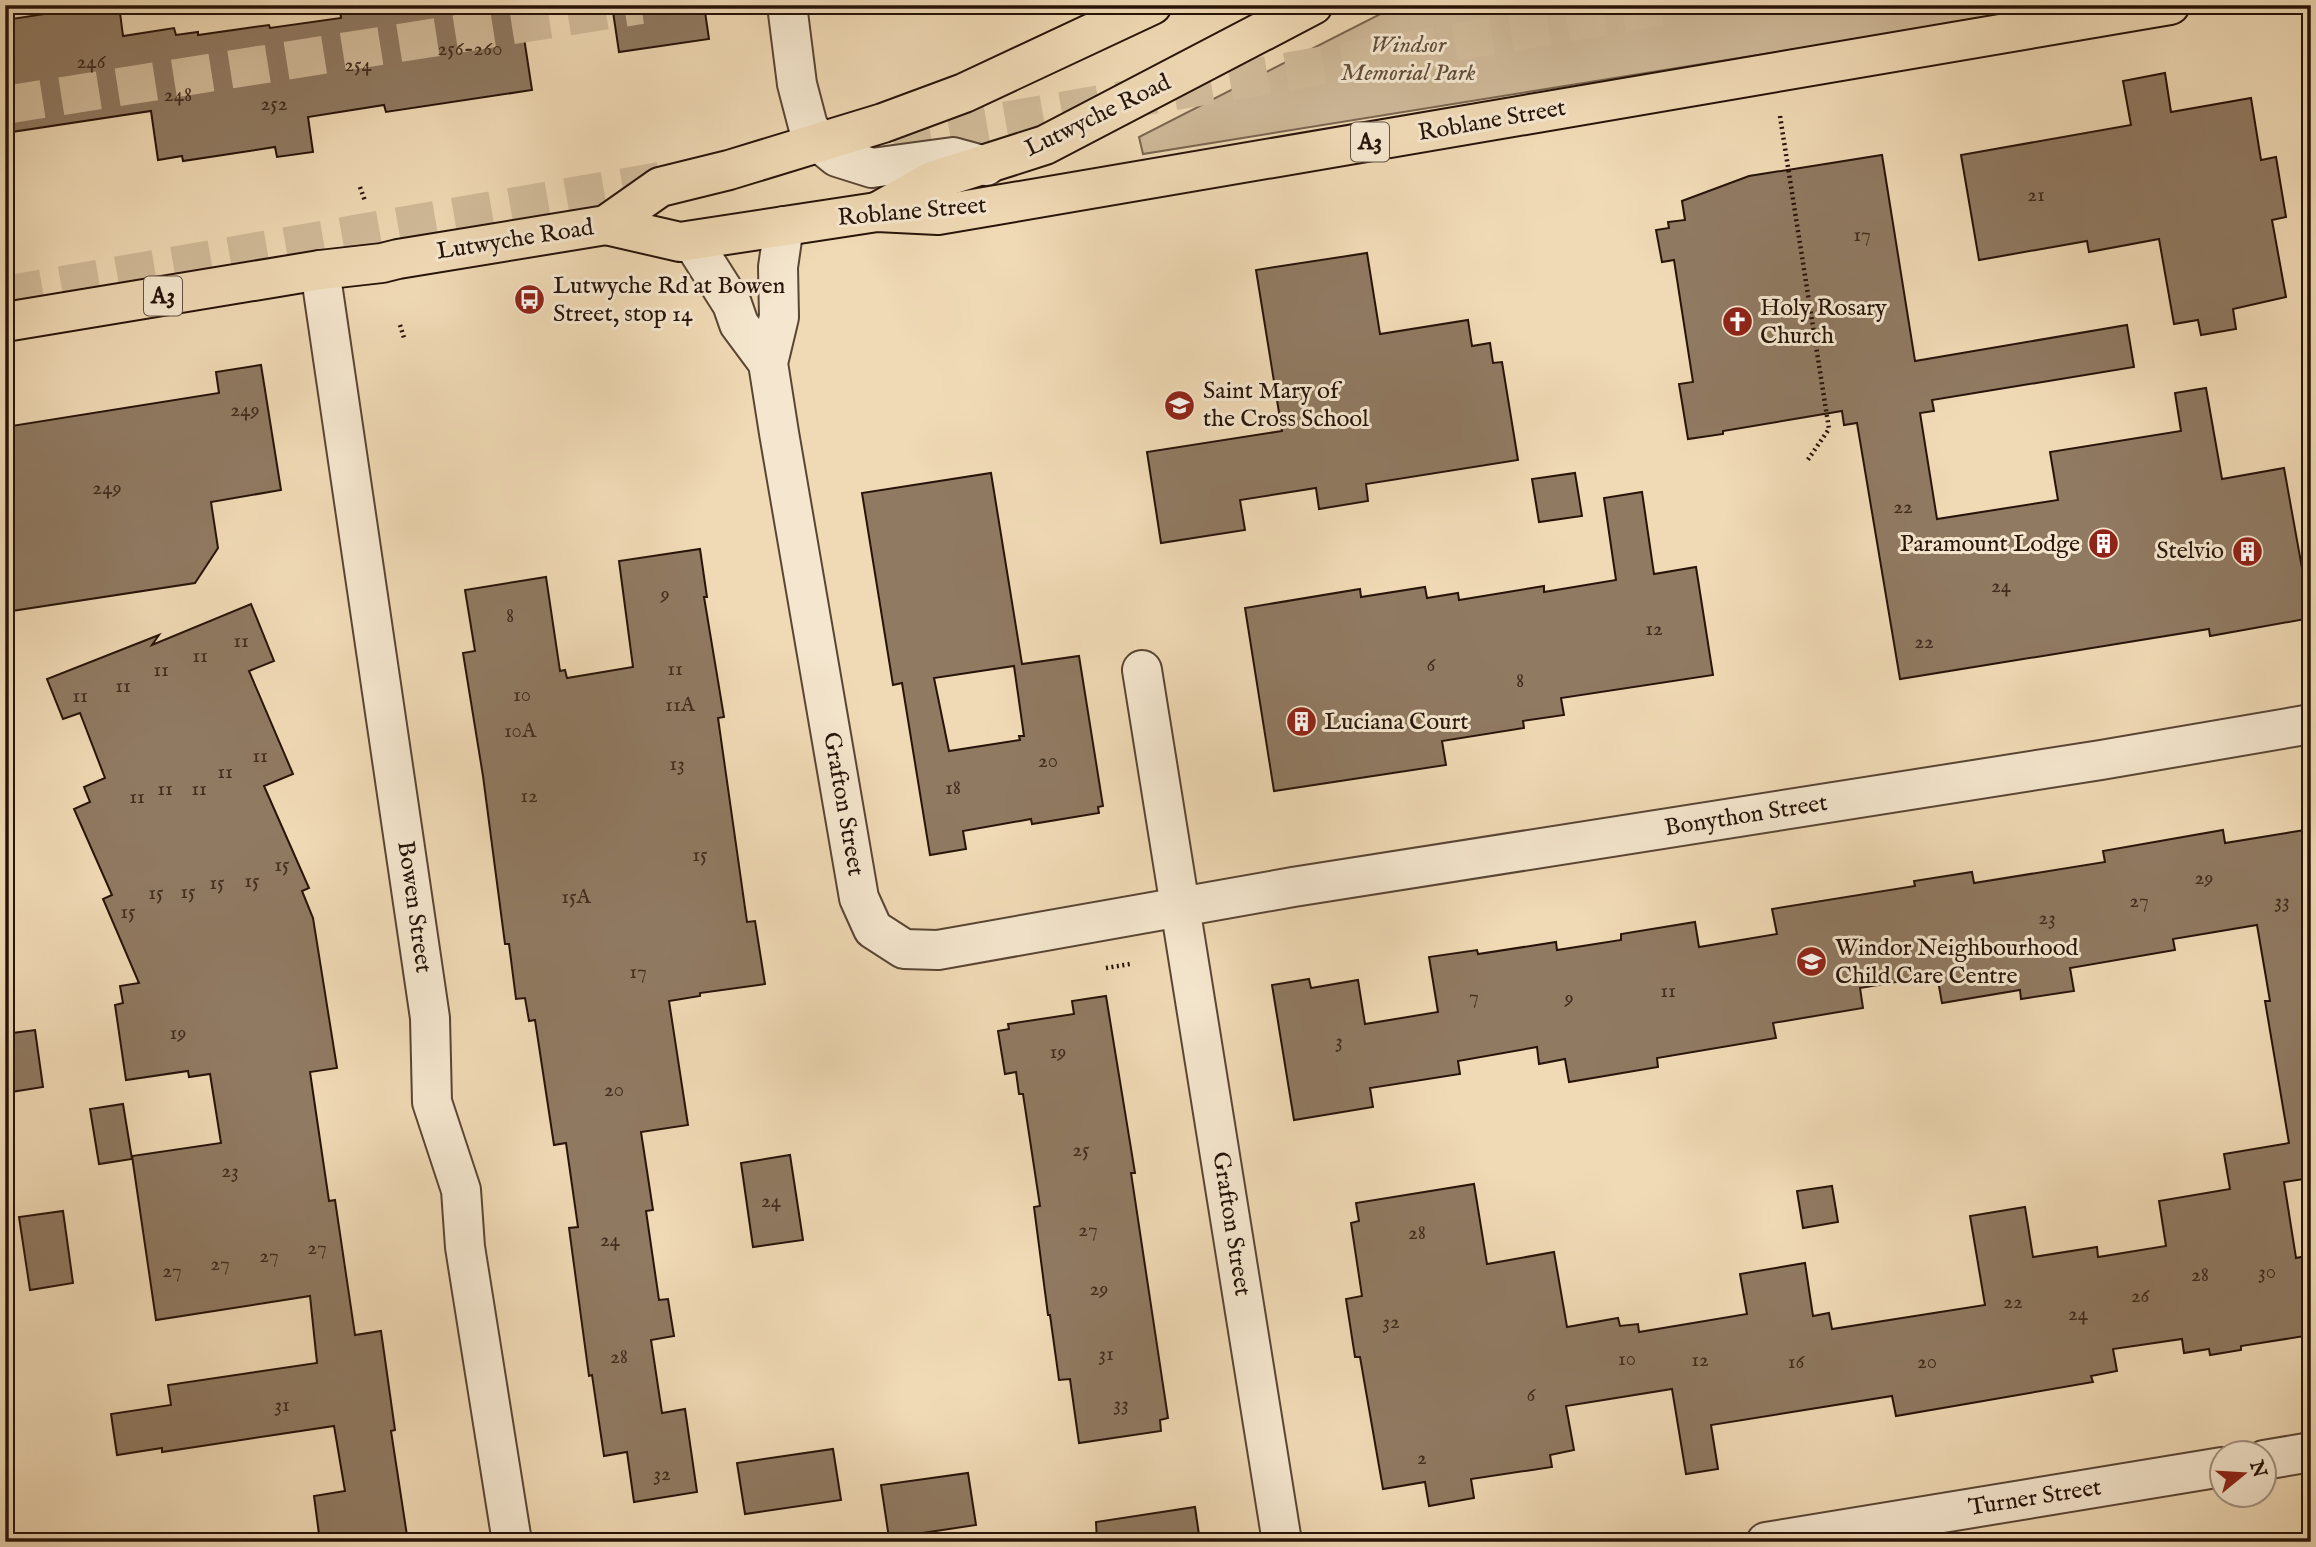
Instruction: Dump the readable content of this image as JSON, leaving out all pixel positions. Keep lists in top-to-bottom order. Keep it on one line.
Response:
{"streets":{"highway":["Lutwyche Road","Roblane Street","A3"],"street":["Grafton Street","Bonython Street","Bowen Street","Turner Street"]},"crossings":[["Lutwyche Road","Roblane Street"],["Lutwyche Road","Bowen Street"],["Roblane Street","Grafton Street"],["Grafton Street","Bonython Street"]],"parks":["Windsor Memorial Park"],"places":{"bus stop":["Lutwyche Rd at Bowen Street, stop 14"],"church":["Holy Rosary Church"],"school or university":["Saint Mary of the Cross School","Windor Neighbourhood Child Care Centre"],"building":["Paramount Lodge","Stelvio","Luciana Court"]},"house_numbers":["256-260","246","254","248","252","21","17","249","249","22","24","9","8","12","11","22","11","6","11","11","8","11","10","11","11A","10A","11","20","13","11","18","11","11","12","11","15","15","29","15","15","15","15","15A","27","33","15","23","17","11","7","9","19","3","19","20","25","23","24","27","28","24","27","27","27","27","30","28","29","26","22","24","32","31","28","10","12","16","20","6","33","31","2","32"],"north":"right"}
